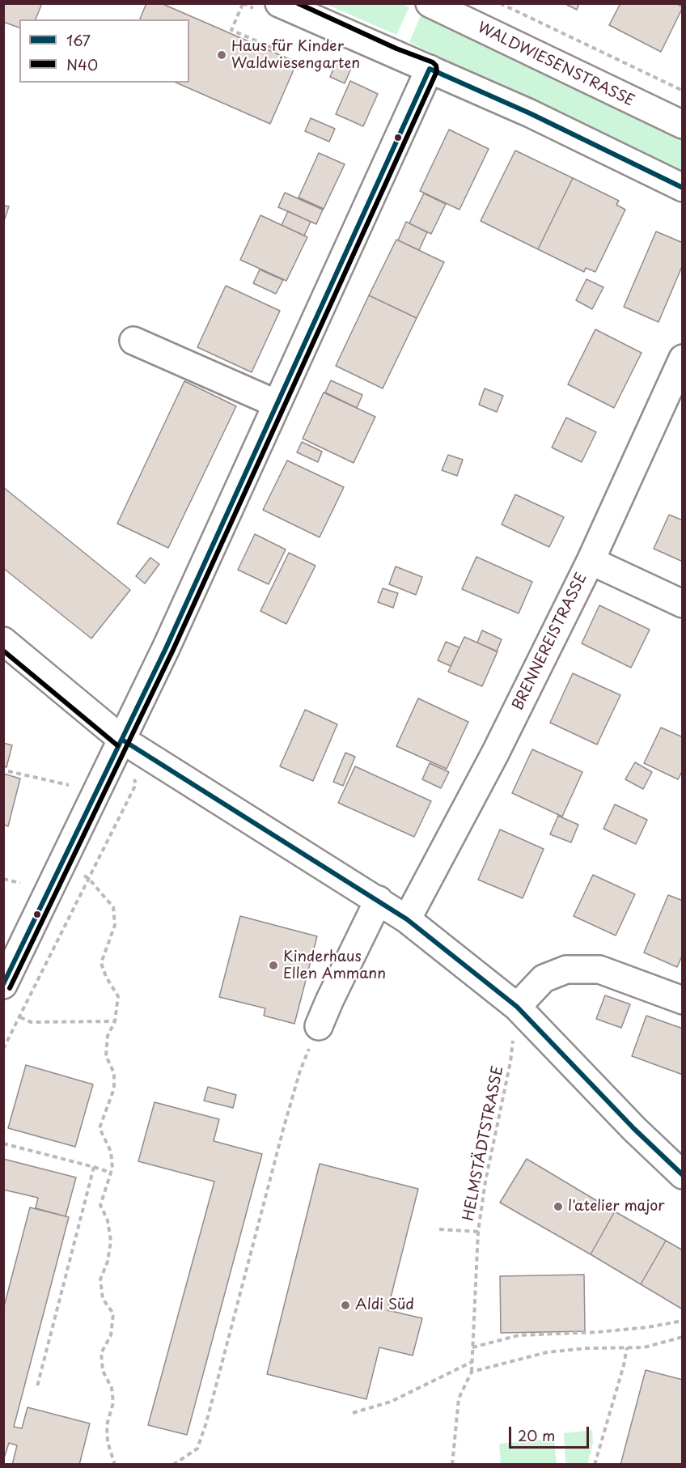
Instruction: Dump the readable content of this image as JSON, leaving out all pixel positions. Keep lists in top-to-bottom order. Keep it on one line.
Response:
{"streets":{"street":["WALDWIESENSTRASSE","BRENNEREISTRASSE"],"path":["HELMSTÄDTSTRASSE"]},"places":["Haus für Kinder Waldwiesengarten","Kinderhaus Ellen Ammann","l'atelier major","Aldi Süd"],"lines":["transit line N40","transit line 167"],"legend":["167","N40"],"scale_bar":"20 m"}
